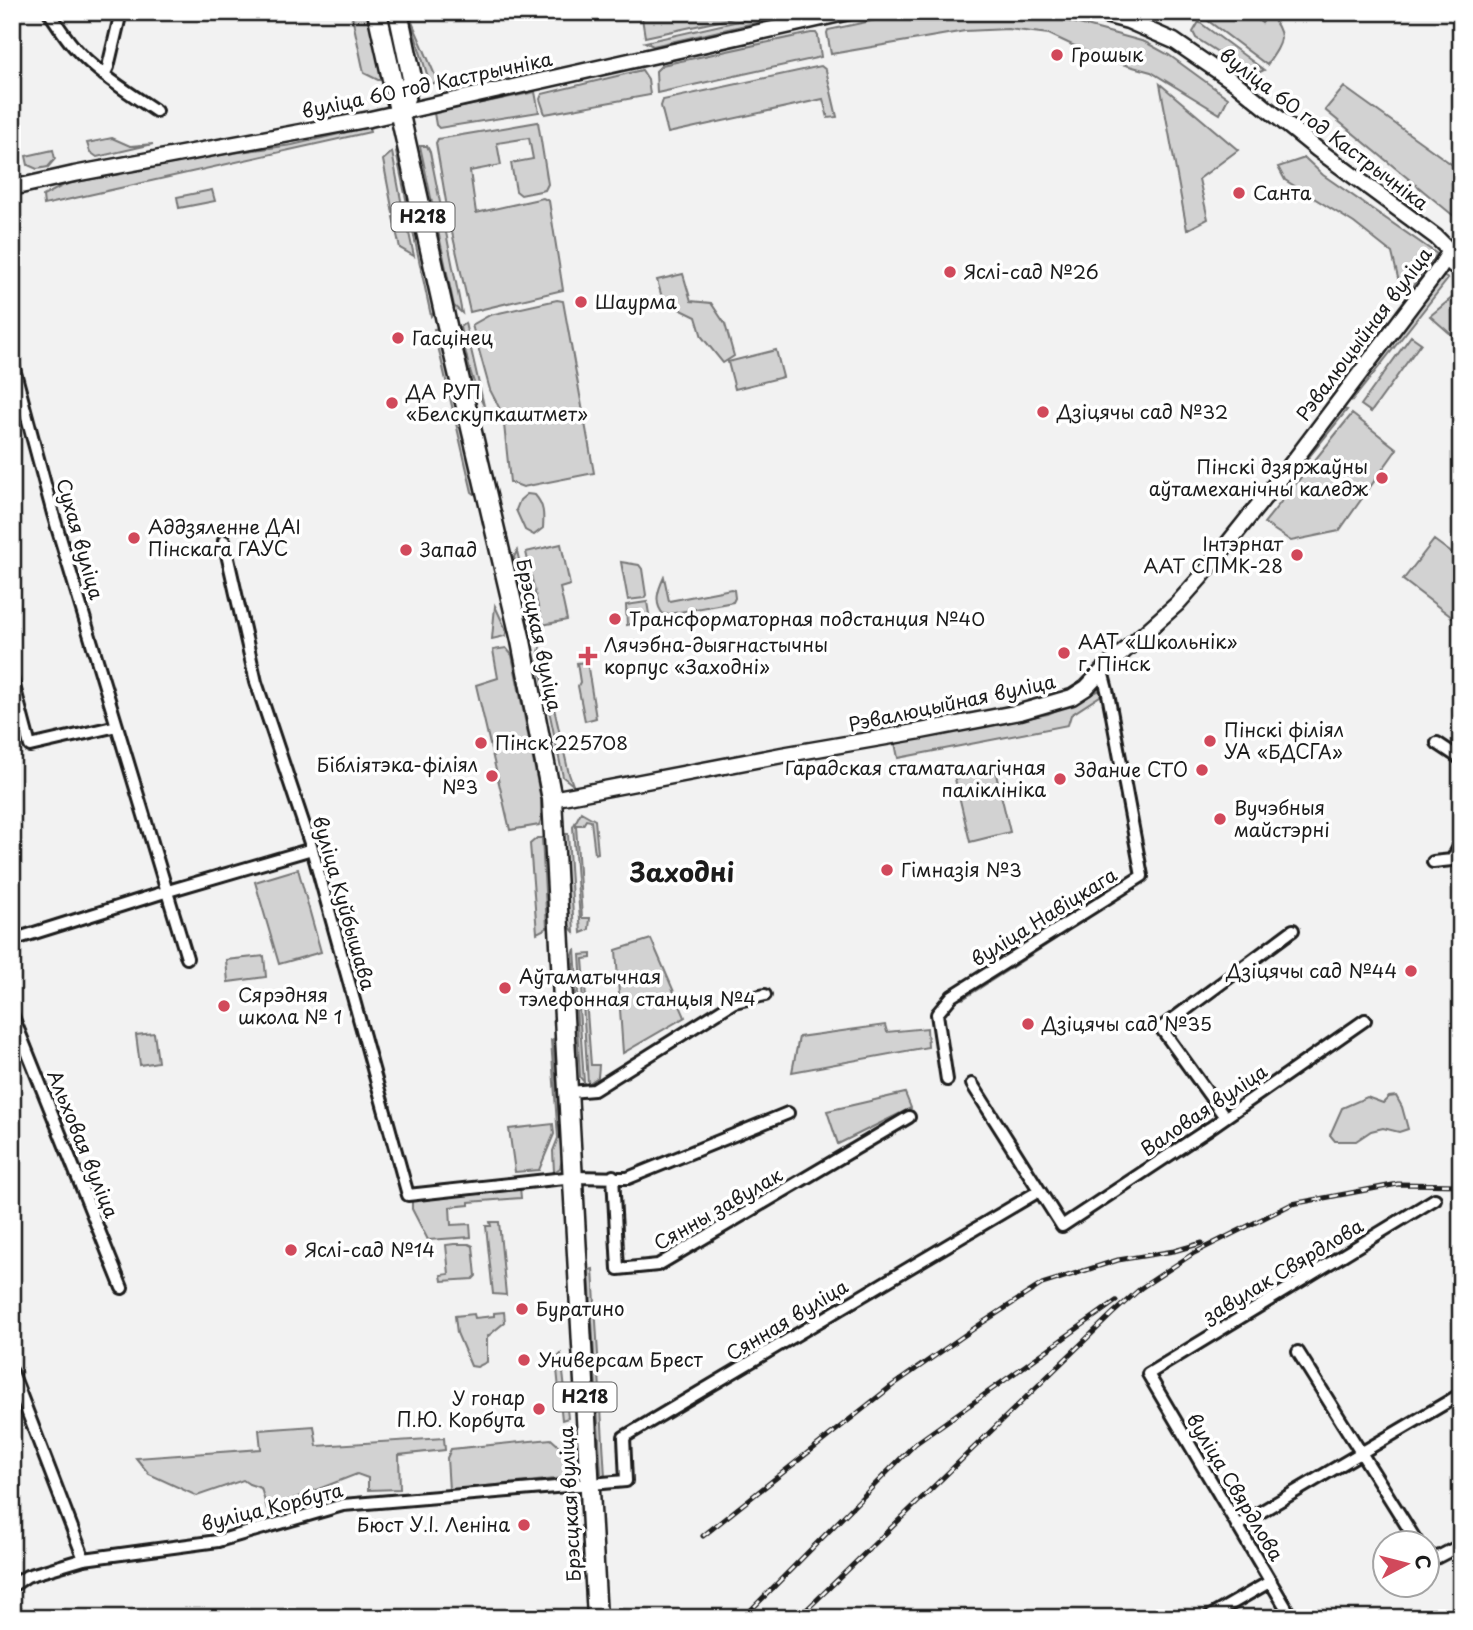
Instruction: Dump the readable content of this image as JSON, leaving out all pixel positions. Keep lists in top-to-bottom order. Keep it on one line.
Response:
{"streets":{"main road":["Н218","Брэсцкая вуліца"],"street":["вуліца 60 год Кастрычніка","Рэвалюцыйная вуліца","Сухая вуліца","вуліца Куйбышава","вуліца Навіцкага","Валовая вуліца","Альховая вуліца","Сянны завулак","завулак Свярдлова","Сянная вуліца","вуліца Свярдлова","вуліца Корбута"]},"crossings":[["вуліца 60 год Кастрычніка","Рэвалюцыйная вуліца"],["вуліца 60 год Кастрычніка","Брэсцкая вуліца"],["Рэвалюцыйная вуліца","Брэсцкая вуліца"],["Рэвалюцыйная вуліца","вуліца Навіцкага"],["Брэсцкая вуліца","вуліца Куйбышава"],["Брэсцкая вуліца","Сянная вуліца"],["Брэсцкая вуліца","вуліца Корбута"],["Валовая вуліца","Сянная вуліца"],["завулак Свярдлова","вуліца Свярдлова"],["Сянная вуліца","вуліца Корбута"]],"districts":["Заходні"],"places":{"other":["Грошык","Санта","Яслі-сад №26","Шаурма","Гасцінец","ДА РУП «Белскупкаштмет»","Дзіцячы сад №32","Пінскі дзяржаўны аўтамеханічны каледж","Аддзяленне ДАІ Пінскага ГАУС","Запад","Інтэрнат ААТ СПМК-28","Трансформаторная подстанция №40","ААТ «Школьнік» г. Пінск","Пінскі філіял УА «БДСГА»","Пінск 225708","Здание СТО","Бібліятэка-філіял №3","Гарадская стаматалагічная паліклініка","Вучэбныя майстэрні","Гімназія №3","Дзіцячы сад №44","Аўтаматычная тэлефонная станцыя №4","Сярэдняя школа № 1","Дзіцячы сад №35","Яслі-сад №14","Буратино","Универсам Брест","У гонар П.Ю. Корбута","Бюст У.І. Леніна"],"health":["Лячэбна-дыягнастычны корпус «Заходні»"]},"north":"right"}
